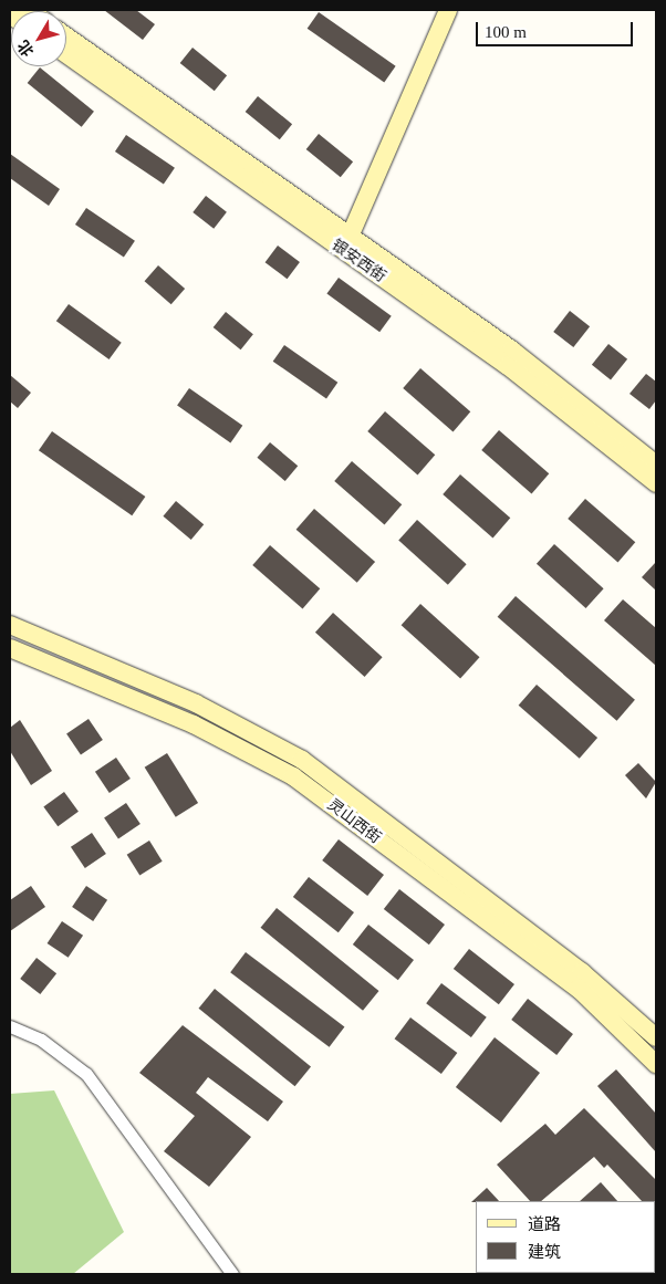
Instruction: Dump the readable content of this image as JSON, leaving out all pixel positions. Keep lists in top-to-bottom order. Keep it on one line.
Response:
{"streets":{"main road":["银安西街","灵山西街"]},"legend":["道路","建筑"],"scale_bar":"100 m","north":"bottom left"}
